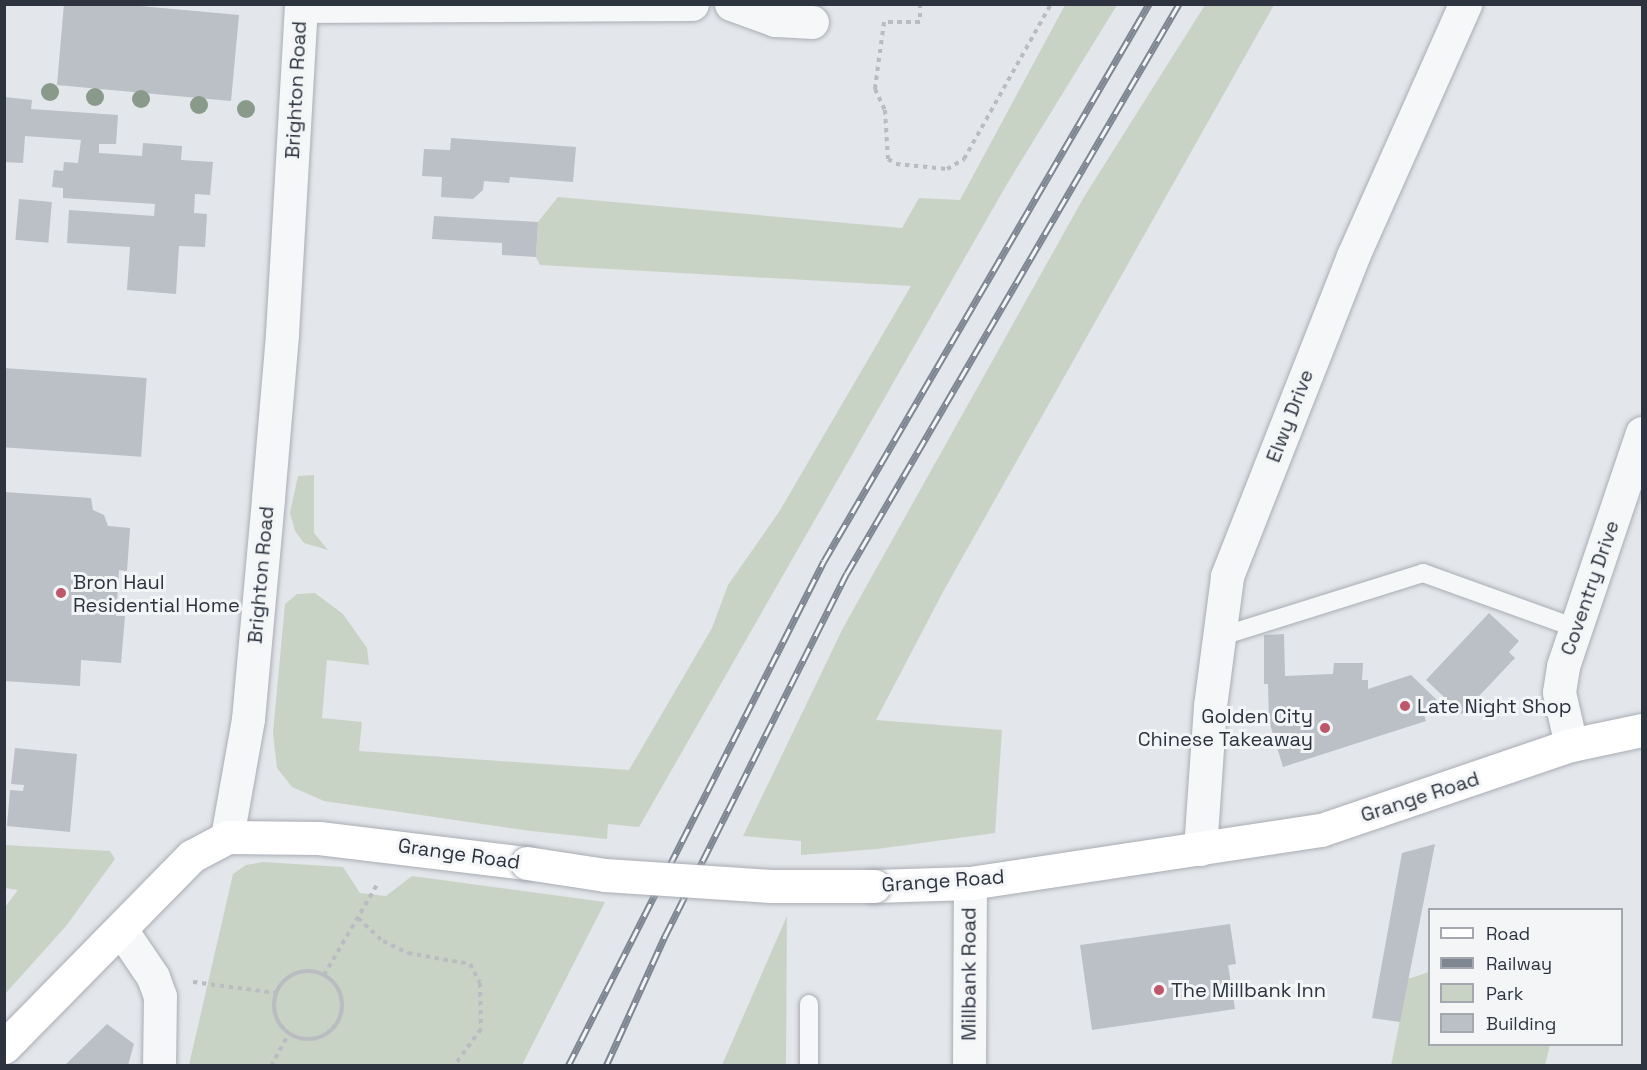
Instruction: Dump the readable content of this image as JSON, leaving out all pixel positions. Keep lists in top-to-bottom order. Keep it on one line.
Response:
{"streets":{"main road":["Grange Road"],"street":["Brighton Road","Elwy Drive","Coventry Drive","Millbank Road"]},"crossings":[["Brighton Road","Grange Road"],["Elwy Drive","Grange Road"],["Coventry Drive","Grange Road"],["Grange Road","Millbank Road"]],"places":["Bron Haul Residential Home","Late Night Shop","Golden City Chinese Takeaway","The Millbank Inn"],"legend":["Road","Railway","Park","Building"]}
